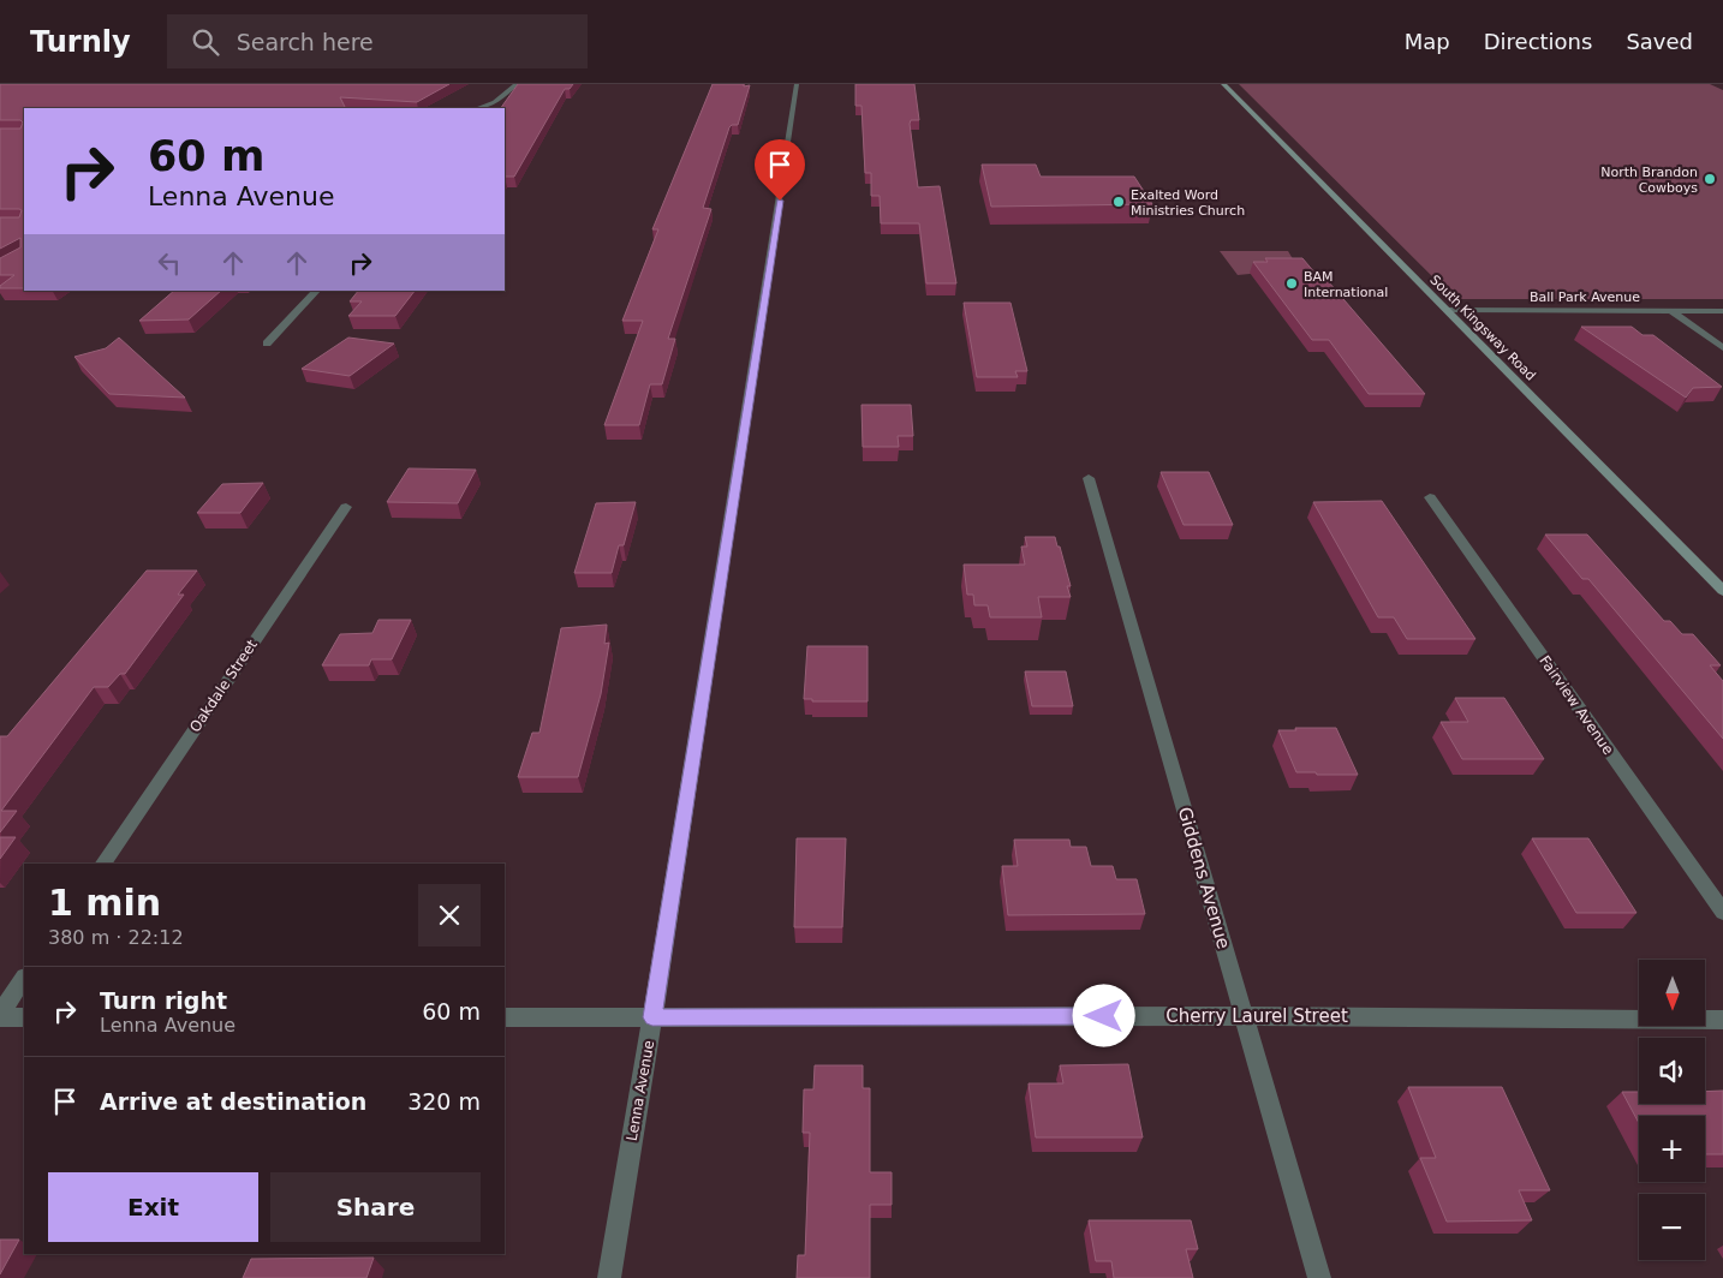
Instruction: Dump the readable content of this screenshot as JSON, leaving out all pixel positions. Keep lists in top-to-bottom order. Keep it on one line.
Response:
{"streets":{"street":["Ball Park Avenue","South Kingsway Road","Oakdale Street","Fairview Avenue","Giddens Avenue","Cherry Laurel Street","Lenna Avenue"]},"crossings":[["Ball Park Avenue","South Kingsway Road"],["Giddens Avenue","Cherry Laurel Street"],["Cherry Laurel Street","Lenna Avenue"]],"places":["North Brandon Cowboys","Exalted Word Ministries Church","BAM International"],"north":"bottom","page":{"header":"Turnly","search":"Search here","nav":["Map","Directions","Saved"],"turn":["60 m","Lenna Avenue"],"heading":["1 min","380 m · 22:12"],"map_buttons":["+","−"],"list":[{"name":"Turn right","note":"Lenna Avenue","value":"60 m"},{"name":"Arrive at destination","value":"320 m"}],"buttons":["Exit","Share"]}}
